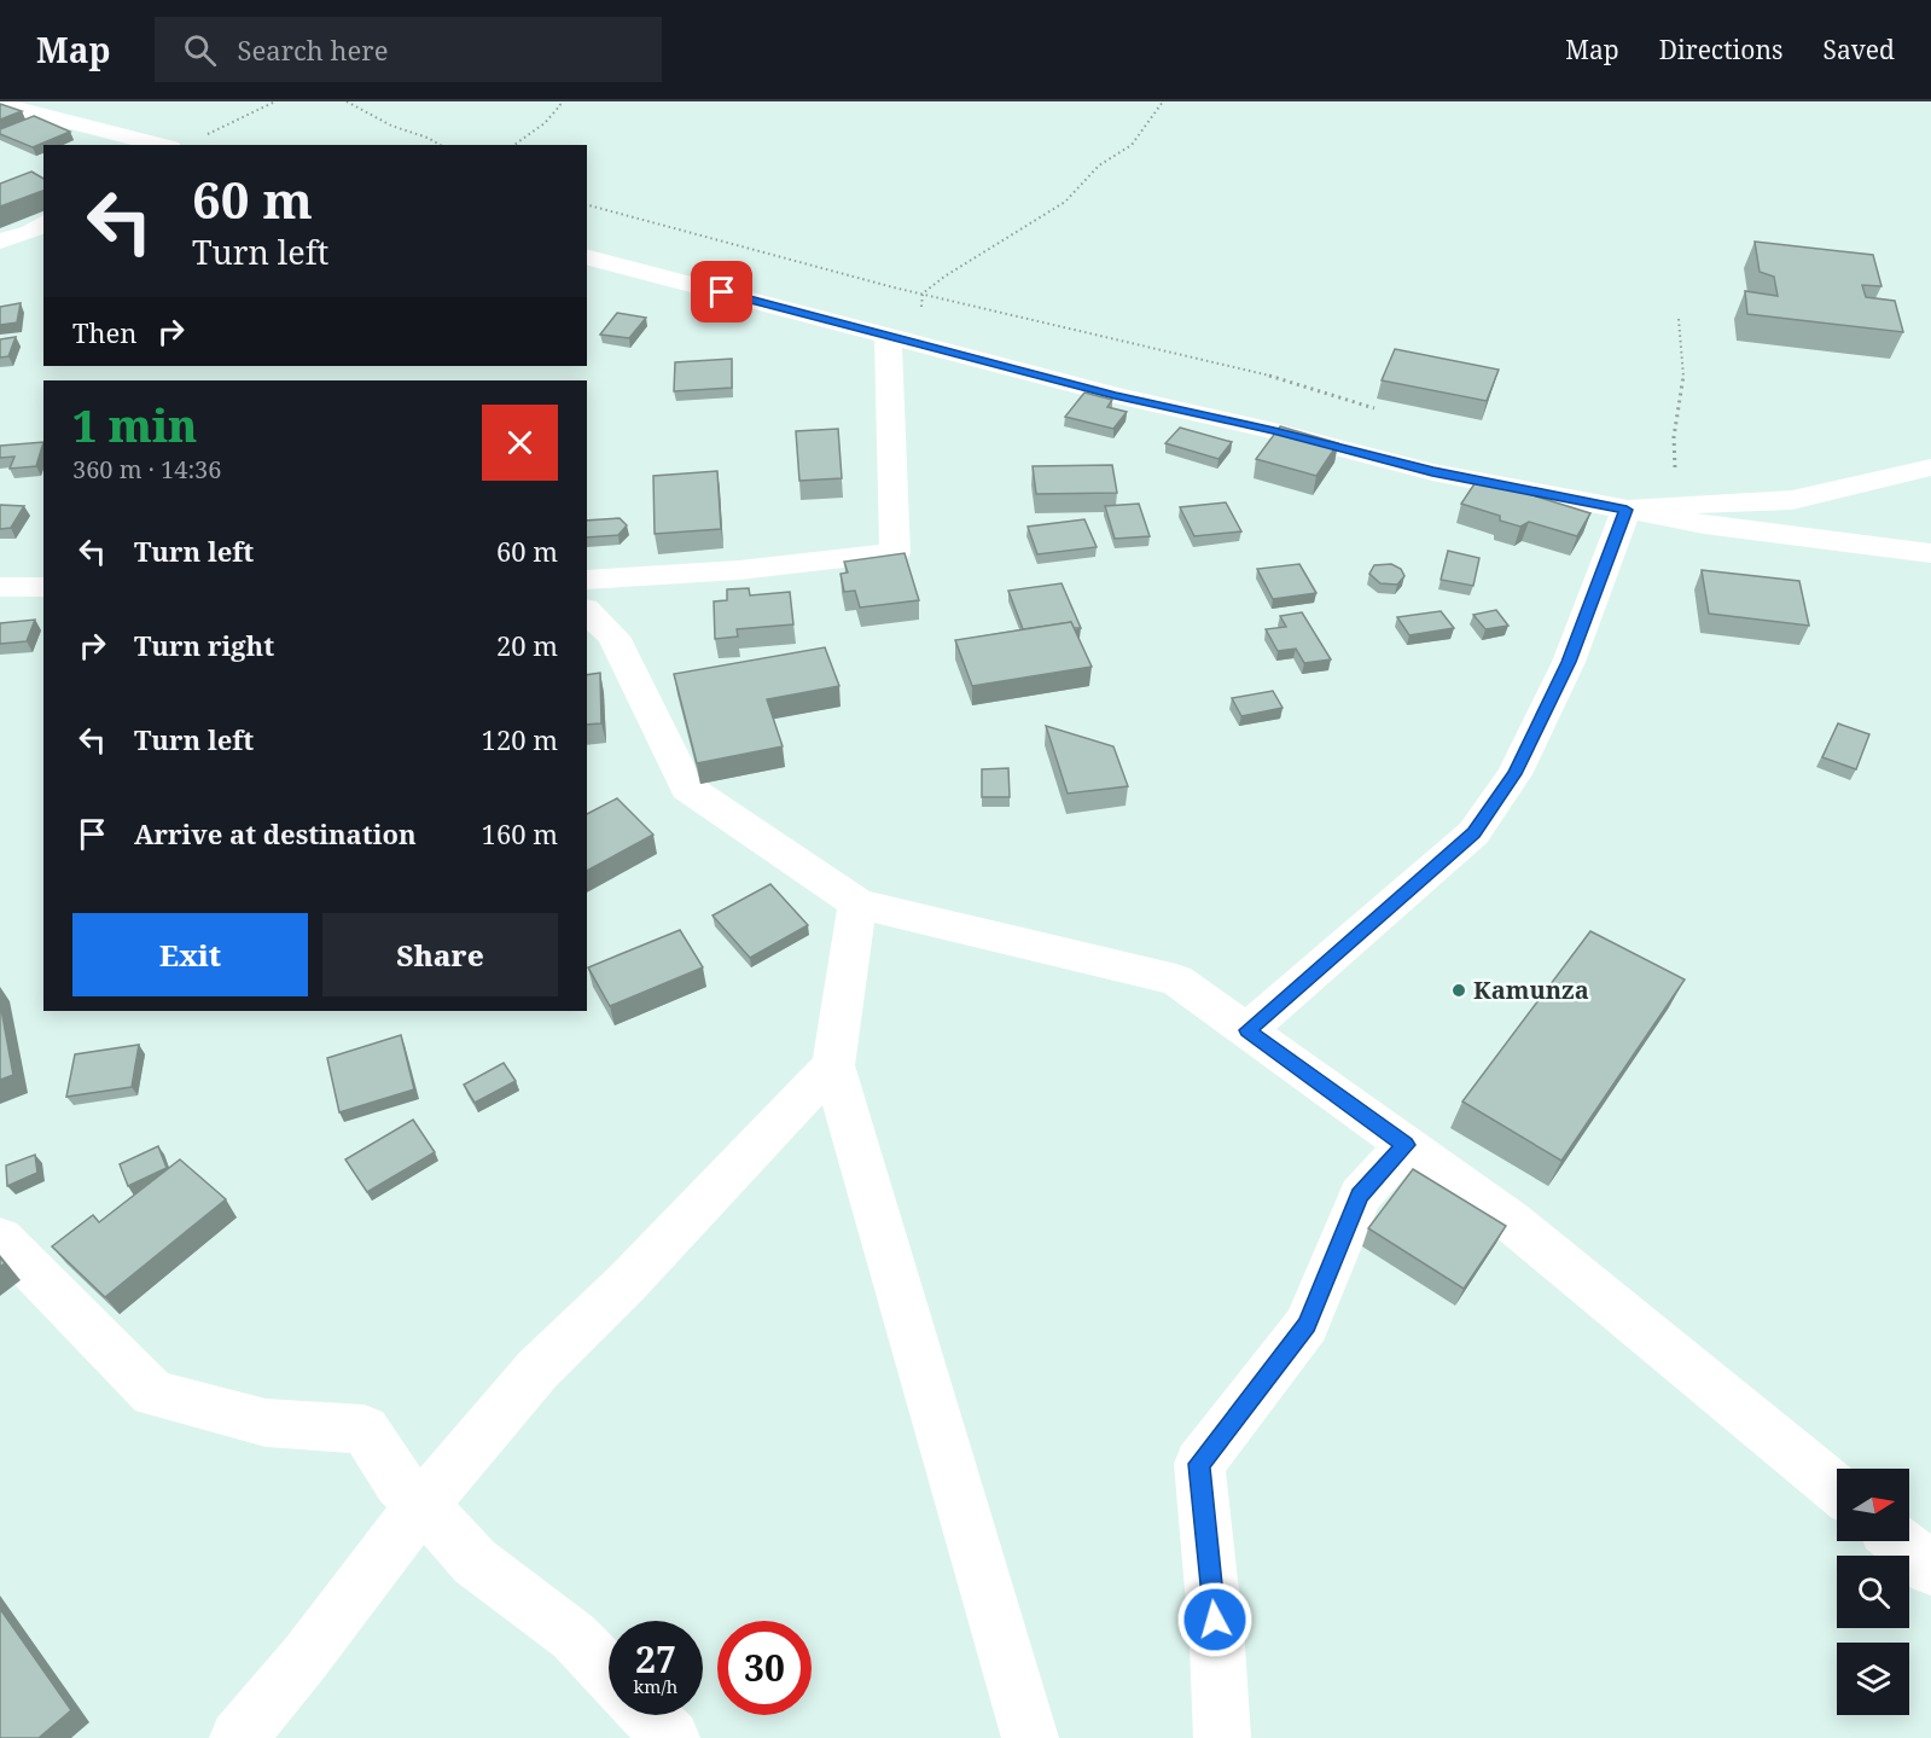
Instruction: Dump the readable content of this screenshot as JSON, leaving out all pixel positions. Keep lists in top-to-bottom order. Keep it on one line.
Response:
{"places":["Kamunza"],"north":"right","page":{"header":"Map","search":"Search here","nav":["Map","Directions","Saved"],"turn":["60 m","Turn left"],"then":"Then","heading":["1 min","360 m · 14:36"],"list":[{"name":"Turn left","value":"60 m"},{"name":"Turn right","value":"20 m"},{"name":"Turn left","value":"120 m"},{"name":"Arrive at destination","value":"160 m"}],"buttons":["Exit","Share"],"speed":"27 km/h","limit":"30"}}
